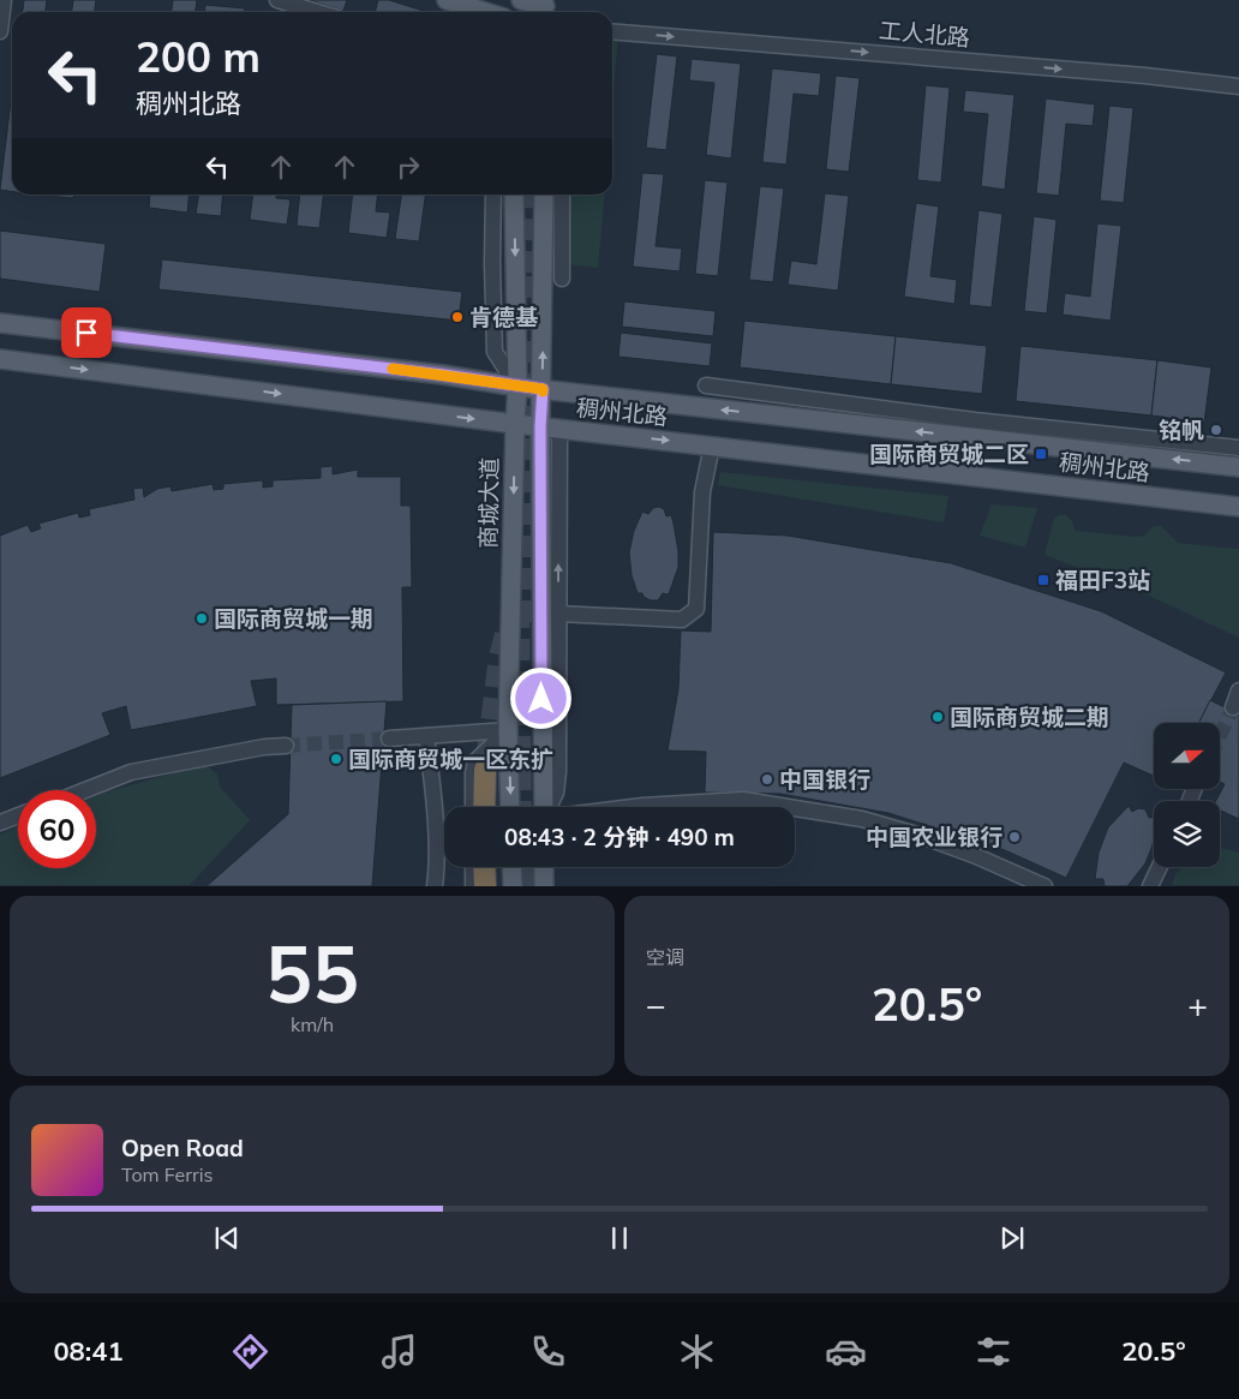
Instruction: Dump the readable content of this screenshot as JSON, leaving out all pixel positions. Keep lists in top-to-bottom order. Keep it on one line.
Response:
{"streets":{"main road":["稠州北路","商城大道"],"street":["工人北路"]},"crossings":[["稠州北路","商城大道"]],"one_way":["工人北路"],"places":{"other":["肯德基","铭帆","国际商贸城一期","国际商贸城二期","国际商贸城一区东扩","中国银行","中国农业银行"],"transit":["国际商贸城二区","福田F3站"]},"north":"right","page":{"turn":["200 m","稠州北路"],"limit":"60","trip":"08:43 · 2 分钟 · 490 m","tile":[["55","km/h"],"空调"],"heat":["−","20.5°","+"],"song":["Open Road","Tom Ferris"],"tabs":["08:41","20.5°"]}}
